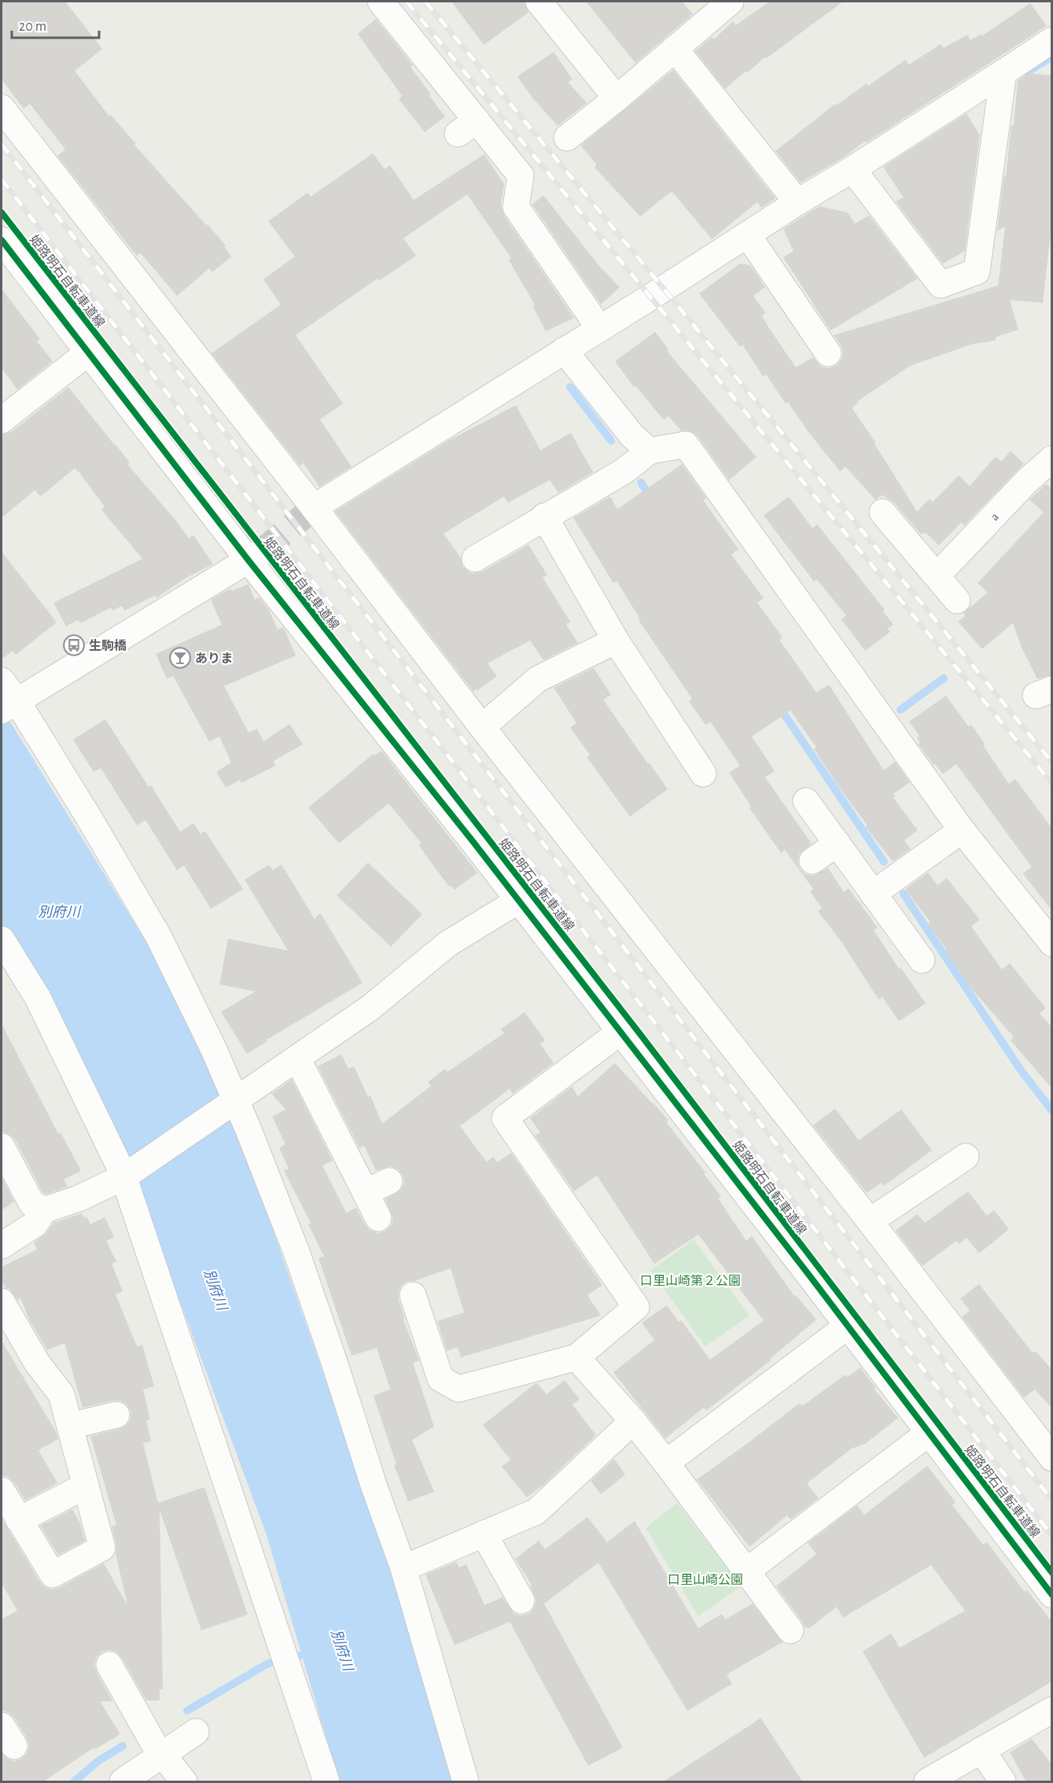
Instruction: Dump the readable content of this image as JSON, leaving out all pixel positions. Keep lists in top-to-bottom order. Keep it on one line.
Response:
{"streets":{"street":["a"],"cycle path":["姫路明石自転車道線"]},"water":["別府川"],"parks":["口里山崎第２公園","口里山崎公園"],"places":{"bus stop":["生駒橋"],"bar":["ありま"]},"scale_bar":"20 m"}
